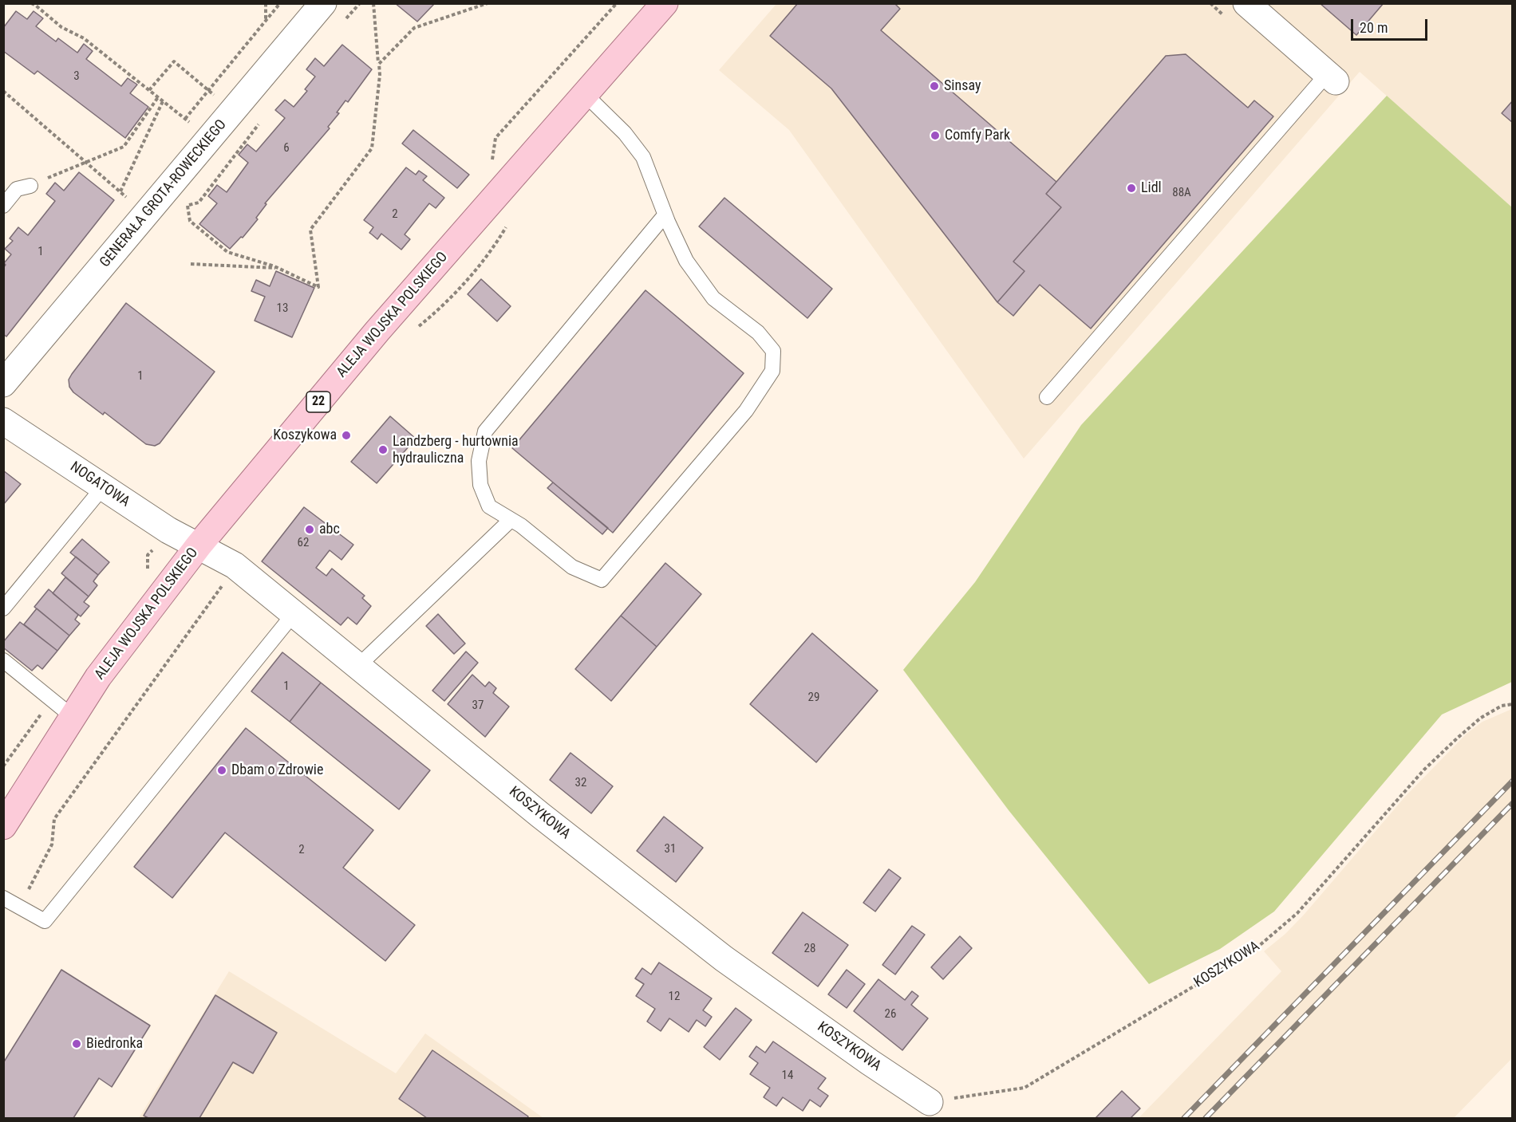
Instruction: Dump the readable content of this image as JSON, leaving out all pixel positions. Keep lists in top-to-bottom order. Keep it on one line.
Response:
{"streets":{"main road":["ALEJA WOJSKA POLSKIEGO","22"],"street":["GENERAŁA GROTA-ROWECKIEGO","NOGATOWA","KOSZYKOWA"]},"crossings":[["ALEJA WOJSKA POLSKIEGO","NOGATOWA"],["ALEJA WOJSKA POLSKIEGO","KOSZYKOWA"],["NOGATOWA","KOSZYKOWA"]],"places":["Sinsay","Comfy Park","Lidl","Koszykowa","Landzberg - hurtownia hydrauliczna","abc","Dbam o Zdrowie","Biedronka"],"house_numbers":["3","6","88A","2","1","13","1","62","1","29","37","32","31","2","28","12","26","14"],"scale_bar":"20 m"}
